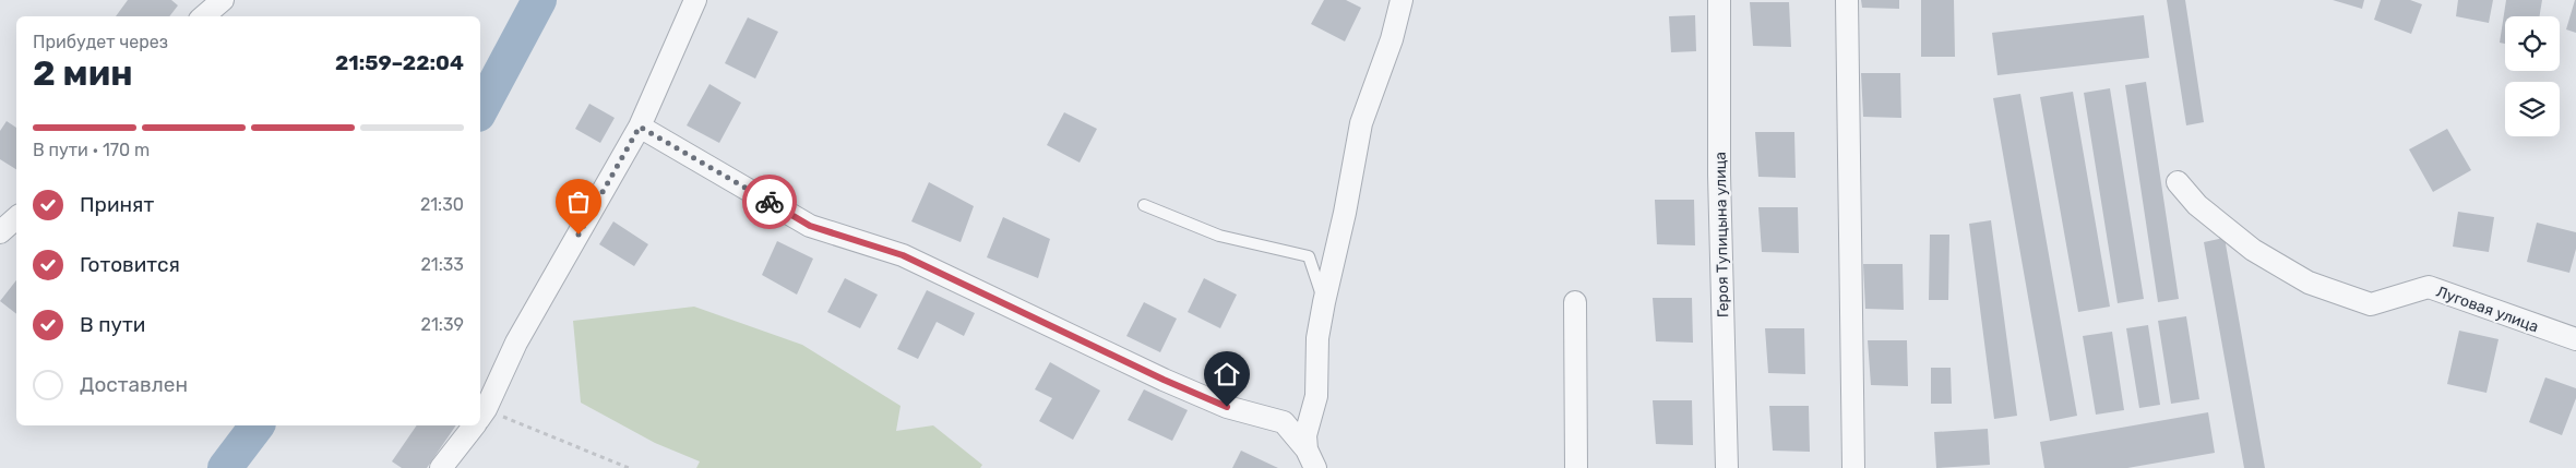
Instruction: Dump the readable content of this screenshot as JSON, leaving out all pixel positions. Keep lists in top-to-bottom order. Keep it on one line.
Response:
{"streets":{"street":["Героя Тупицына улица","Луговая улица"]},"page":{"heading":["2 мин","Прибудет через","21:59–22:04"],"bar":"В пути · 170 m","list":[["Принят","21:30"],["Готовится","21:33"],["В пути","21:39"],"Доставлен"]}}
